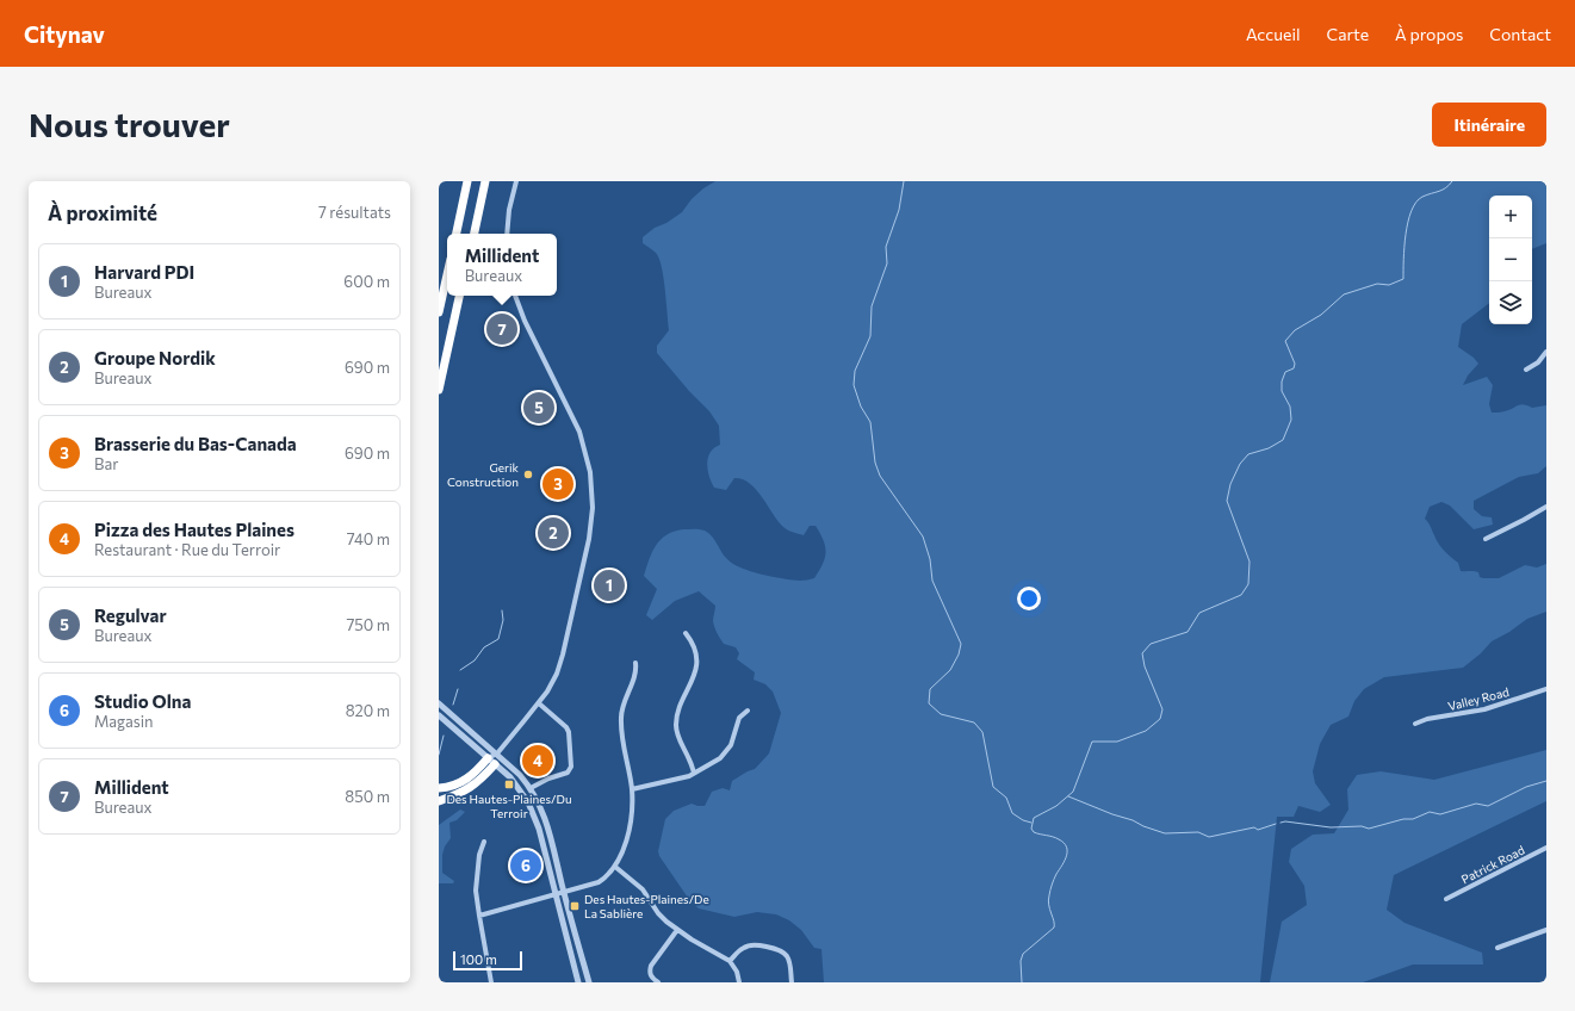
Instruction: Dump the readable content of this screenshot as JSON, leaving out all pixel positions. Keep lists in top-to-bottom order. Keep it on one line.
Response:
{"streets":{"street":["Valley Road","Patrick Road"]},"places":{"other":["Gerik Construction"],"transit":["Des Hautes-Plaines/Du Terroir","Des Hautes-Plaines/De La Sablière"]},"scale_bar":"100 m","page":{"header":"Citynav","nav":["Accueil","Carte","À propos","Contact"],"buttons":"Itinéraire","title":"Nous trouver","heading":["À proximité","7 résultats"],"map_buttons":["+","−"],"popup":["Millident","Bureaux"],"list":[{"mark":"1","name":"Harvard PDI","note":"Bureaux","value":"600 m"},{"mark":"2","name":"Groupe Nordik","note":"Bureaux","value":"690 m"},{"mark":"3","name":"Brasserie du Bas-Canada","note":"Bar","value":"690 m"},{"mark":"4","name":"Pizza des Hautes Plaines","note":"Restaurant · Rue du Terroir","value":"740 m"},{"mark":"5","name":"Regulvar","note":"Bureaux","value":"750 m"},{"mark":"6","name":"Studio Olna","note":"Magasin","value":"820 m"},{"mark":"7","name":"Millident","note":"Bureaux","value":"850 m"}],"pins":["7","5","3","2","1","4","6"],"scale":"100 m"}}
